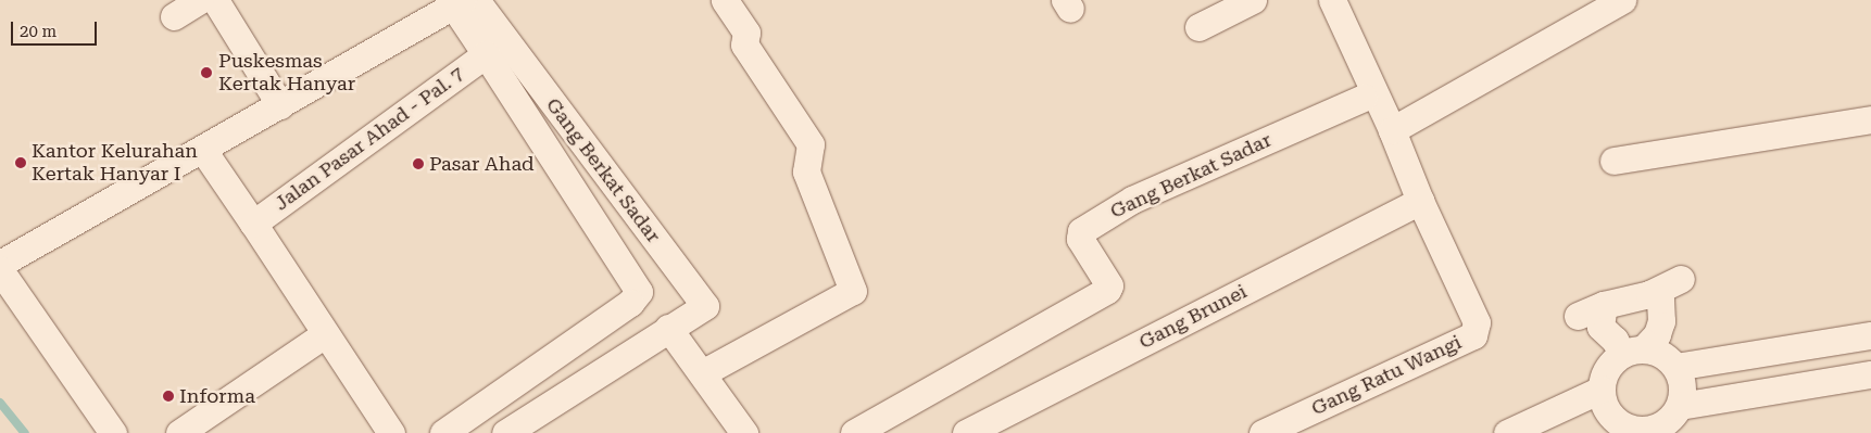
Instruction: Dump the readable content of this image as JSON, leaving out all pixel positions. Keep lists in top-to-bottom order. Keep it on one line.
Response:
{"streets":{"street":["Jalan Pasar Ahad - Pal. 7","Gang Berkat Sadar","Gang Brunei","Gang Ratu Wangi"]},"crossings":[["Gang Brunei","Gang Ratu Wangi"]],"places":["Puskesmas Kertak Hanyar","Kantor Kelurahan Kertak Hanyar I","Pasar Ahad","Informa"],"scale_bar":"20 m"}
